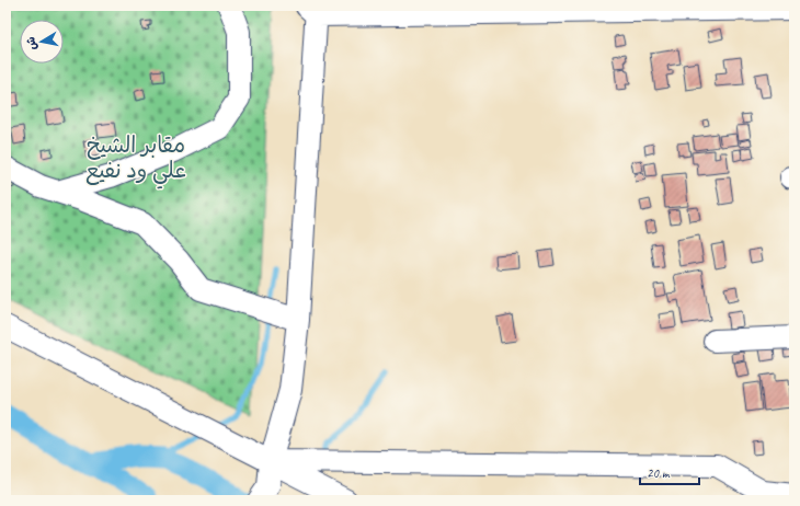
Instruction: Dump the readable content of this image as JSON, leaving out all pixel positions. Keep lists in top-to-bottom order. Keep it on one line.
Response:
{"parks":["مقابر الشيخ علي ود نفيع"],"scale_bar":"20 m","north":"left"}
